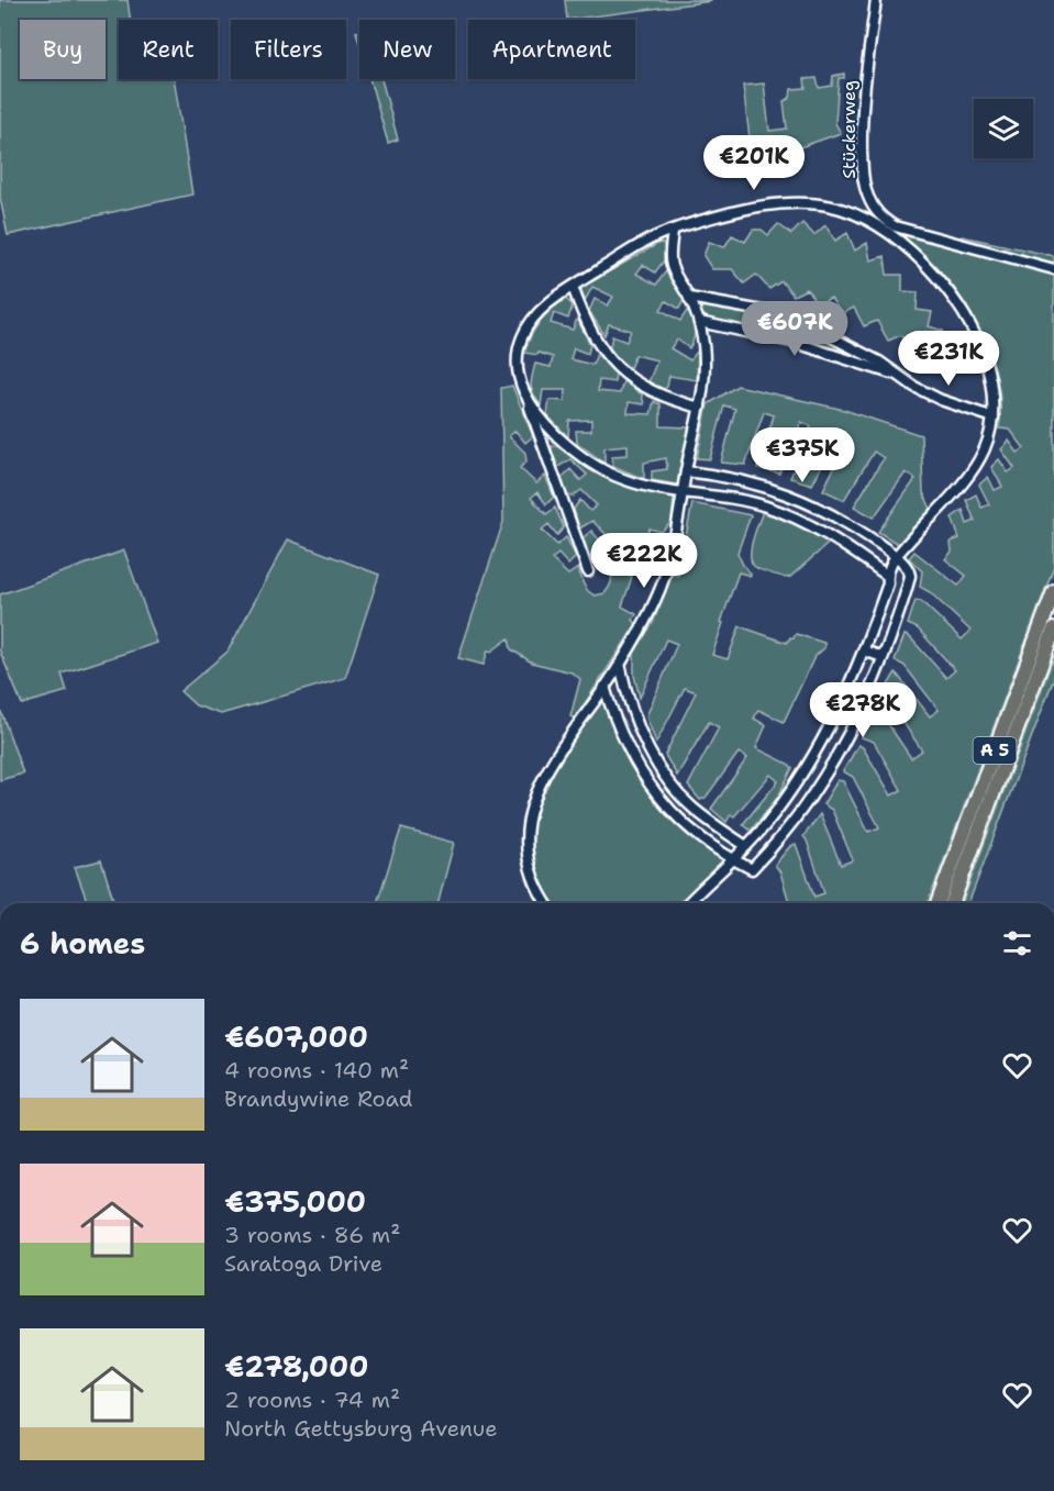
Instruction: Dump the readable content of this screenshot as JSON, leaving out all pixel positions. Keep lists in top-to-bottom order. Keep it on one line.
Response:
{"streets":{"highway":["A 5"],"street":["Stückerweg"]},"page":{"chip":["Buy","Rent","Filters","New","Apartment"],"price":["€201K","€607K","€231K","€375K","€222K","€278K"],"heading":"6 homes","list":[{"name":"€607,000","note":"4 rooms · 140 m² · Brandywine Road"},{"name":"€375,000","note":"3 rooms · 86 m² · Saratoga Drive"},{"name":"€278,000","note":"2 rooms · 74 m² · North Gettysburg Avenue"}]}}
